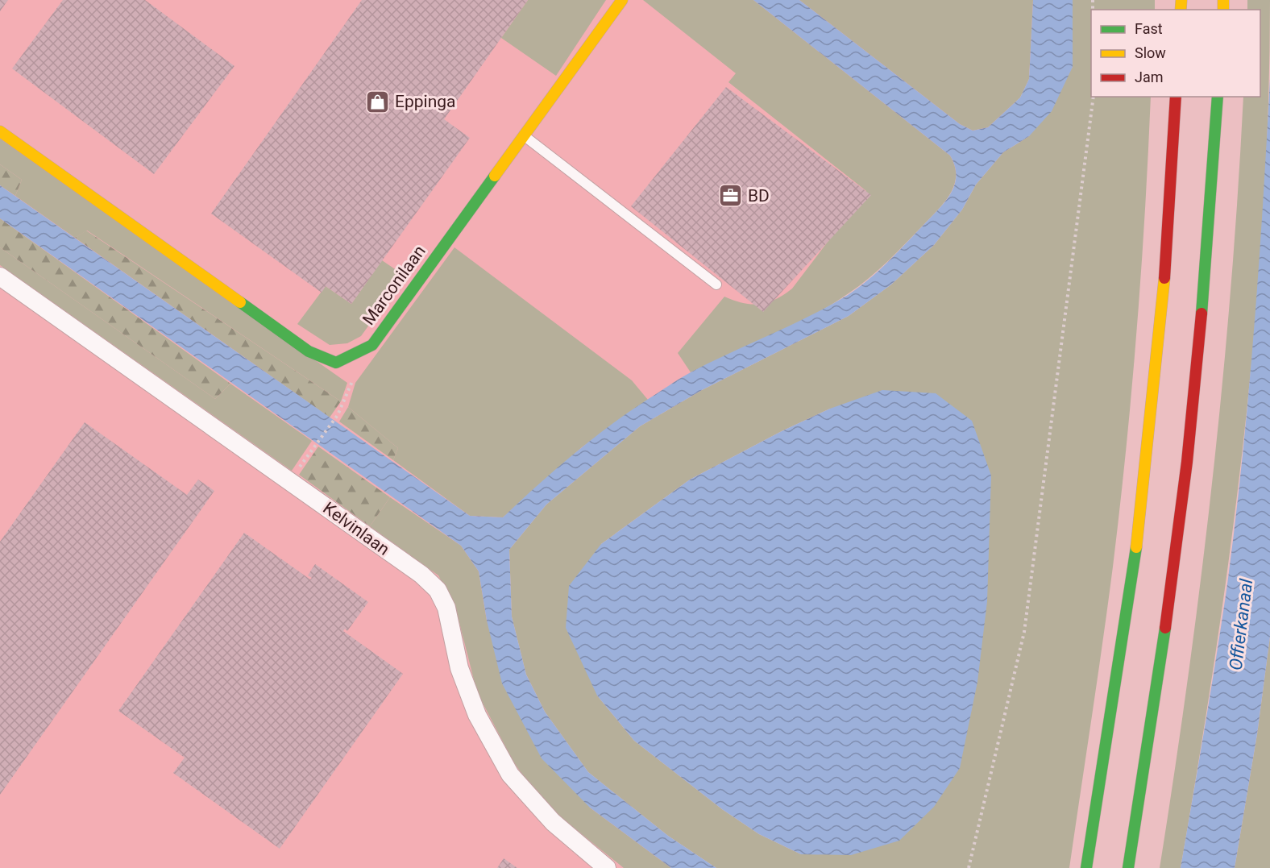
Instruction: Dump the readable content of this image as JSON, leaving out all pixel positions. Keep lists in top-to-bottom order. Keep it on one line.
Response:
{"streets":{"main road":["Marconilaan"],"street":["Kelvinlaan"]},"water":["Offierkanaal"],"places":{"shop":["Eppinga"],"office":["BD"]},"legend":["Fast","Slow","Jam"]}
